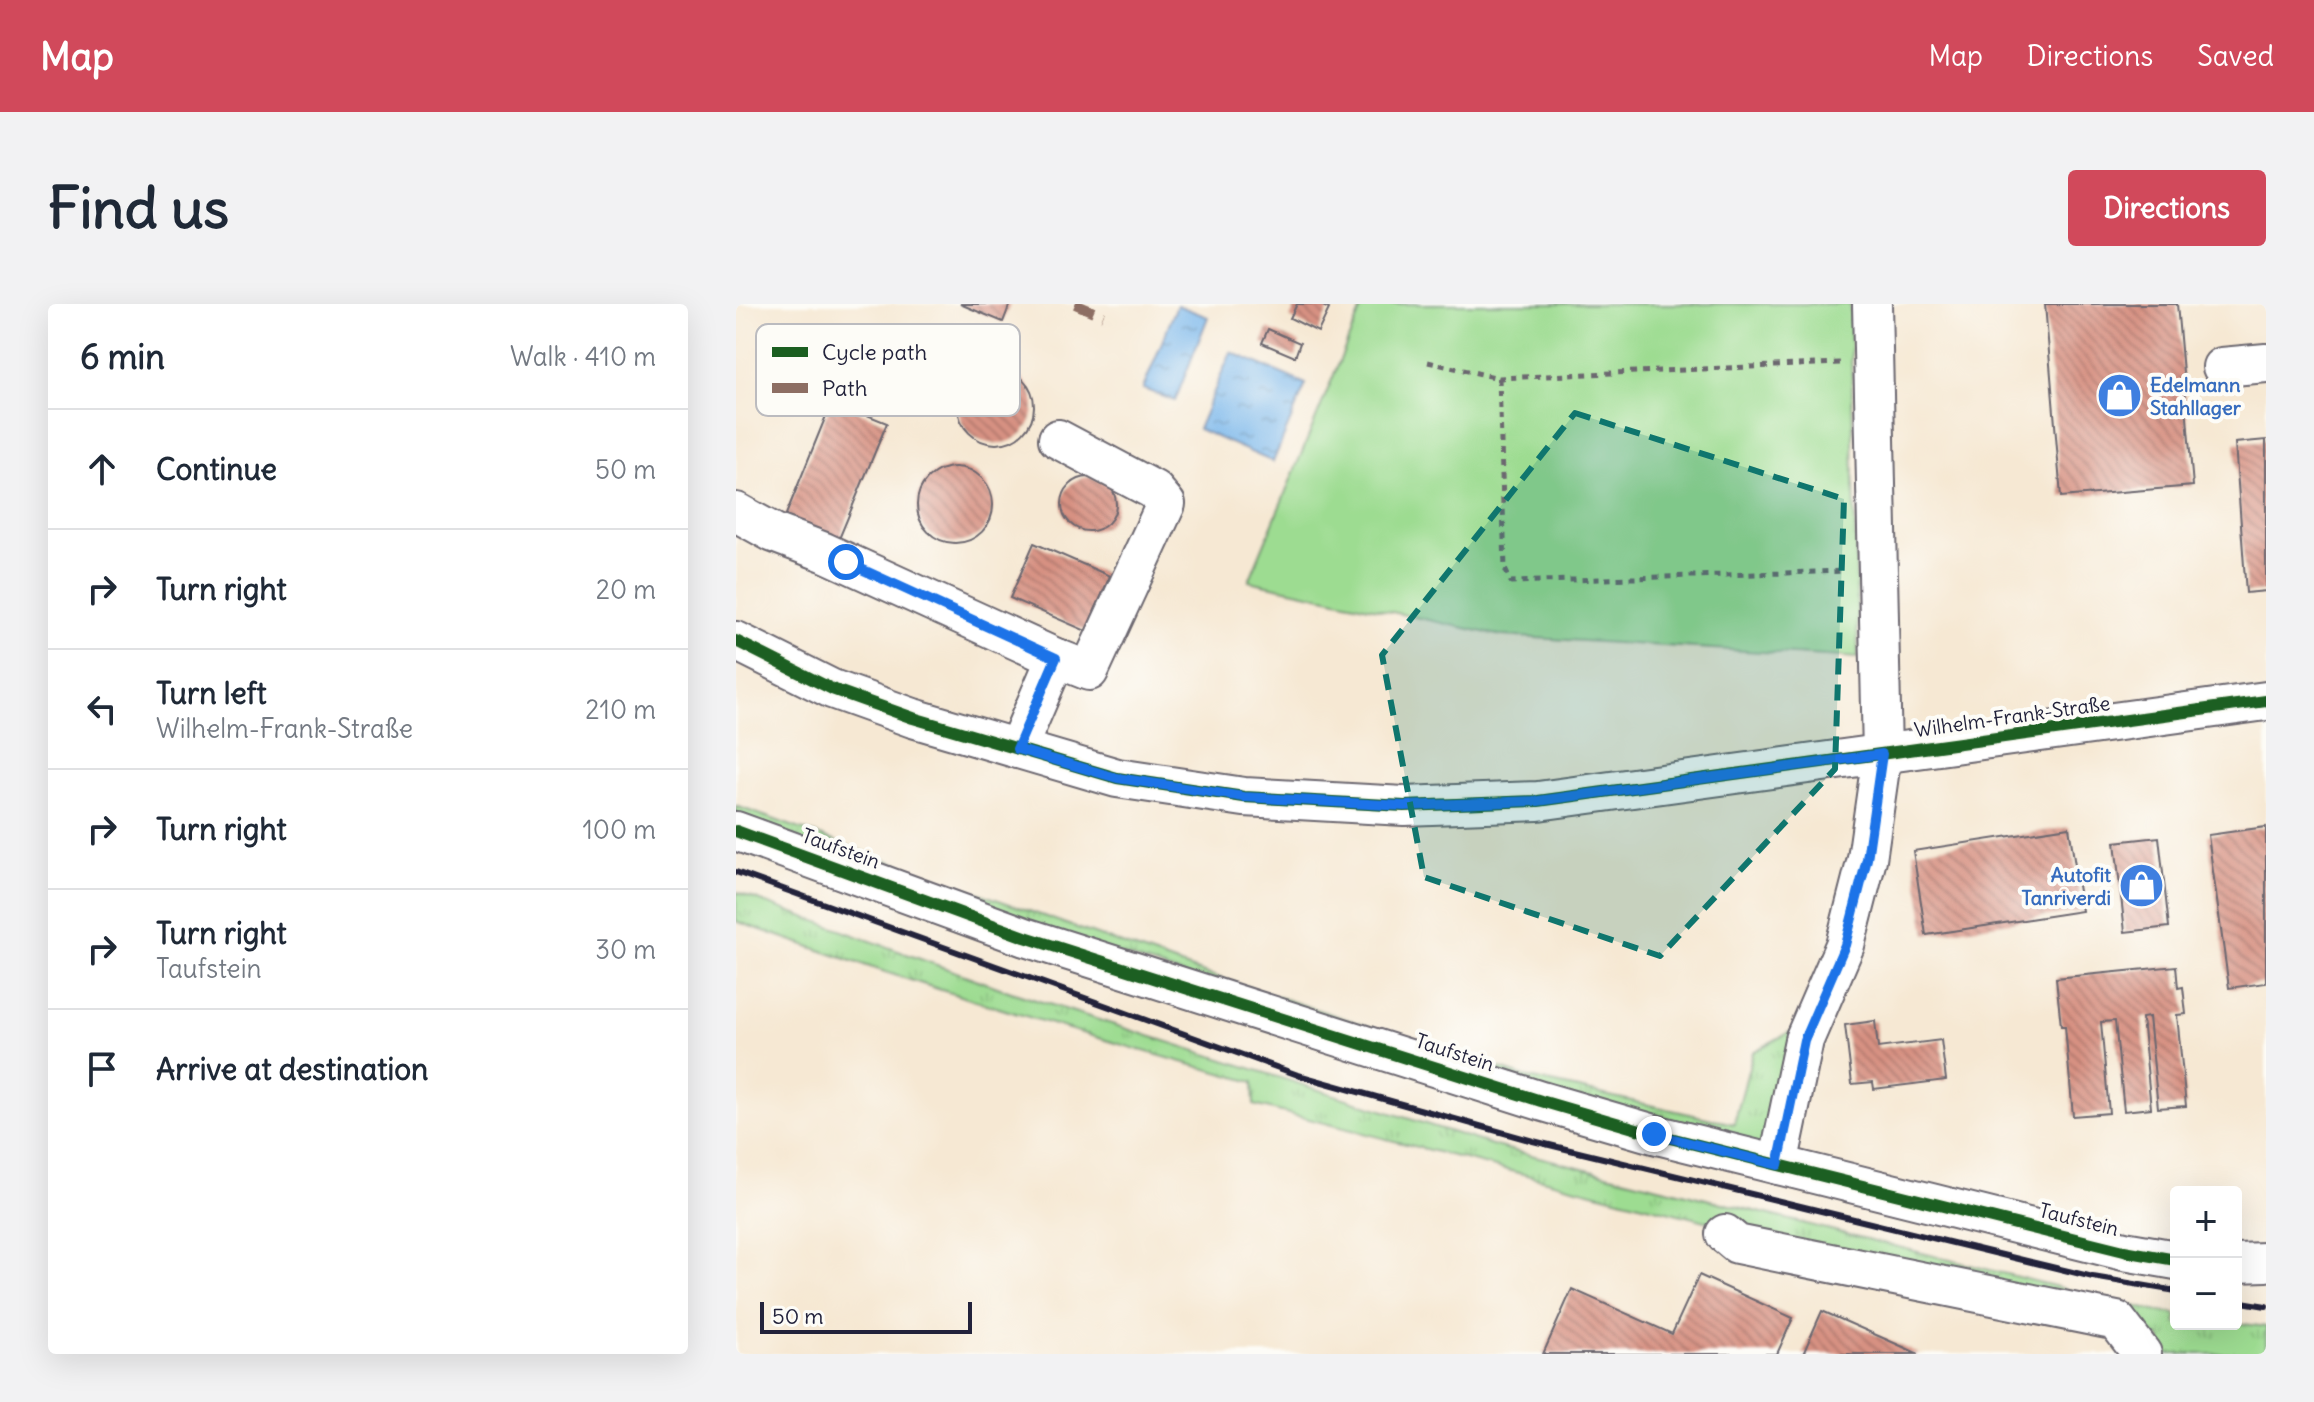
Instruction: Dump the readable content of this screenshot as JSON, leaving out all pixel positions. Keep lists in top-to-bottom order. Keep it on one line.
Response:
{"streets":{"street":["Wilhelm-Frank-Straße","Taufstein"]},"places":{"shop":["Edelmann Stahllager","Autofit Tanriverdi"]},"legend":["Cycle path","Path"],"scale_bar":"50 m","page":{"header":"Map","nav":["Map","Directions","Saved"],"buttons":"Directions","title":"Find us","heading":["6 min","Walk · 410 m"],"list":[["Continue","50 m"],["Turn right","20 m"],["Turn left","Wilhelm-Frank-Straße","210 m"],["Turn right","100 m"],["Turn right","Taufstein","30 m"],"Arrive at destination"],"map_buttons":["+","−"],"scale":"50 m"}}
